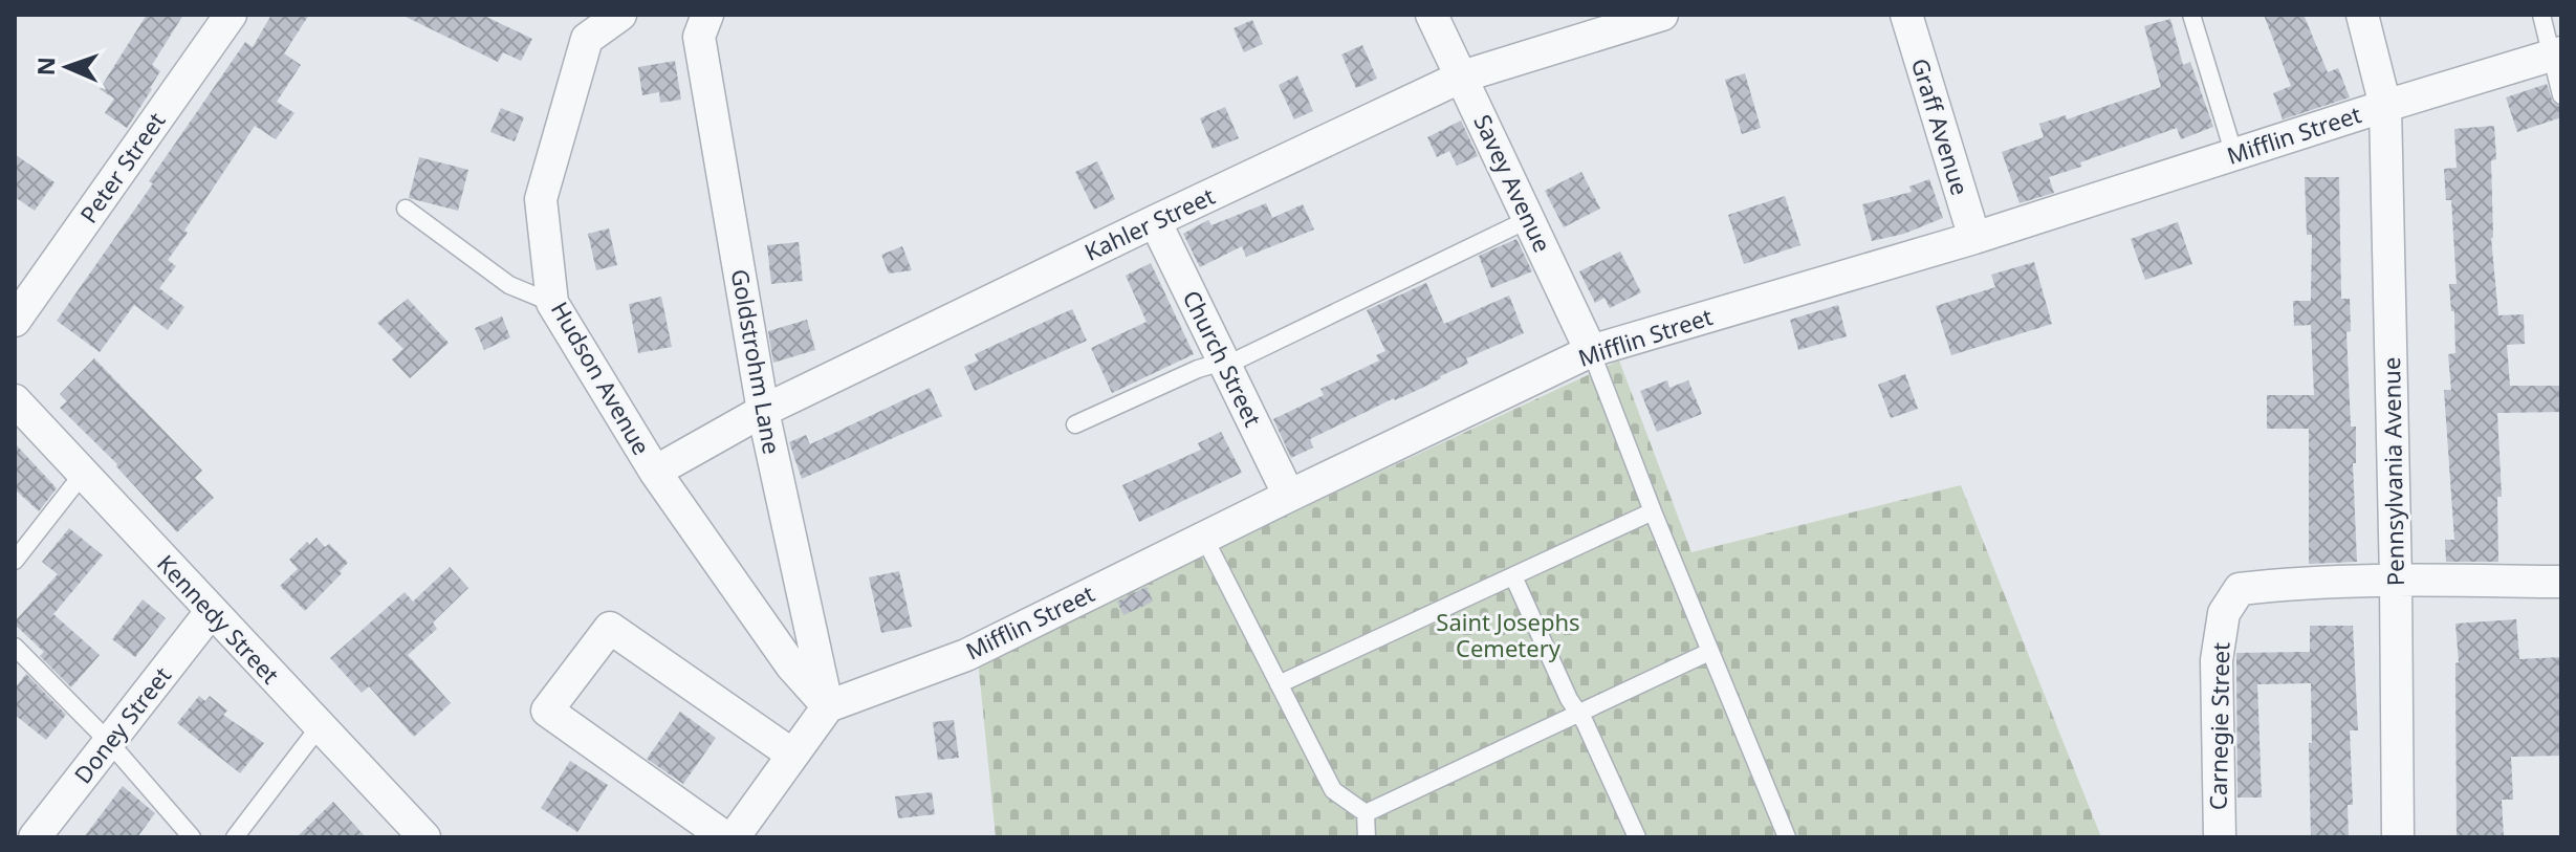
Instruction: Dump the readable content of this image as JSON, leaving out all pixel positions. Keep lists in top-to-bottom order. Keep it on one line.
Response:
{"streets":{"street":["Graff Avenue","Mifflin Street","Peter Street","Savey Avenue","Kahler Street","Church Street","Goldstrohm Lane","Hudson Avenue","Pennsylvania Avenue","Kennedy Street","Doney Street","Carnegie Street"]},"crossings":[["Graff Avenue","Mifflin Street"],["Mifflin Street","Savey Avenue"],["Mifflin Street","Church Street"],["Mifflin Street","Goldstrohm Lane"],["Mifflin Street","Hudson Avenue"],["Mifflin Street","Pennsylvania Avenue"],["Savey Avenue","Kahler Street"],["Kahler Street","Church Street"],["Kahler Street","Goldstrohm Lane"],["Kahler Street","Hudson Avenue"],["Goldstrohm Lane","Hudson Avenue"],["Pennsylvania Avenue","Carnegie Street"],["Kennedy Street","Doney Street"]],"parks":["Saint Josephs Cemetery"],"north":"left"}
